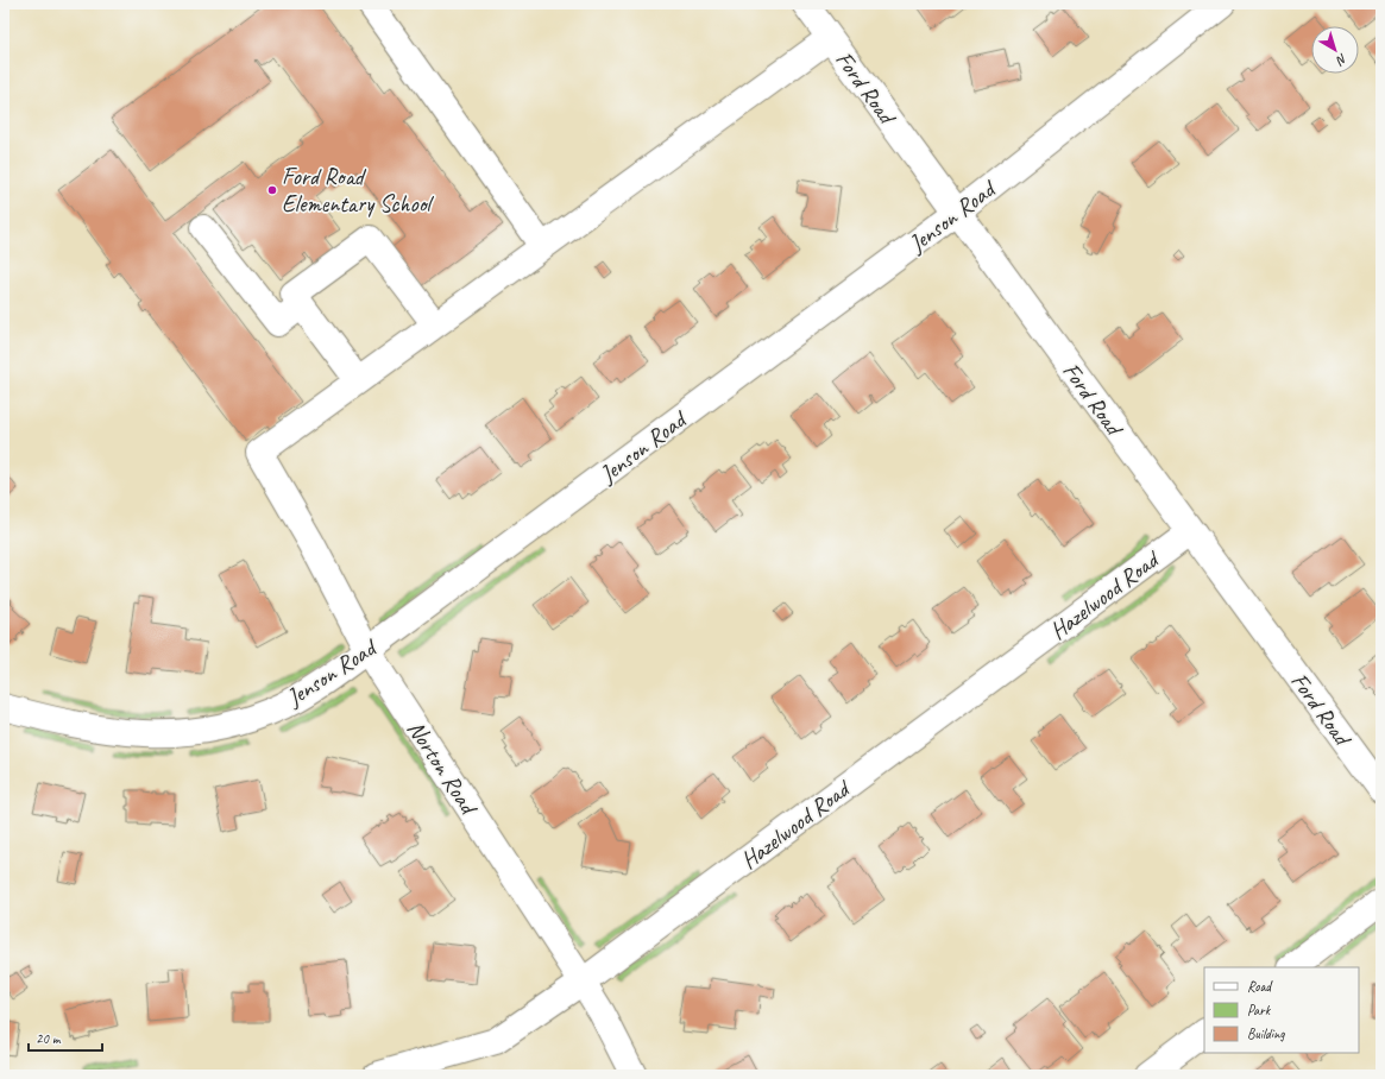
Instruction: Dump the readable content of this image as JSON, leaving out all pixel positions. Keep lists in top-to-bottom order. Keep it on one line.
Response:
{"streets":{"street":["Ford Road","Jenson Road","Hazelwood Road","Norton Road"]},"crossings":[["Ford Road","Jenson Road"],["Ford Road","Hazelwood Road"],["Jenson Road","Norton Road"],["Hazelwood Road","Norton Road"]],"places":["Ford Road Elementary School"],"legend":["Road","Park","Building"],"scale_bar":"20 m","north":"bottom right"}
